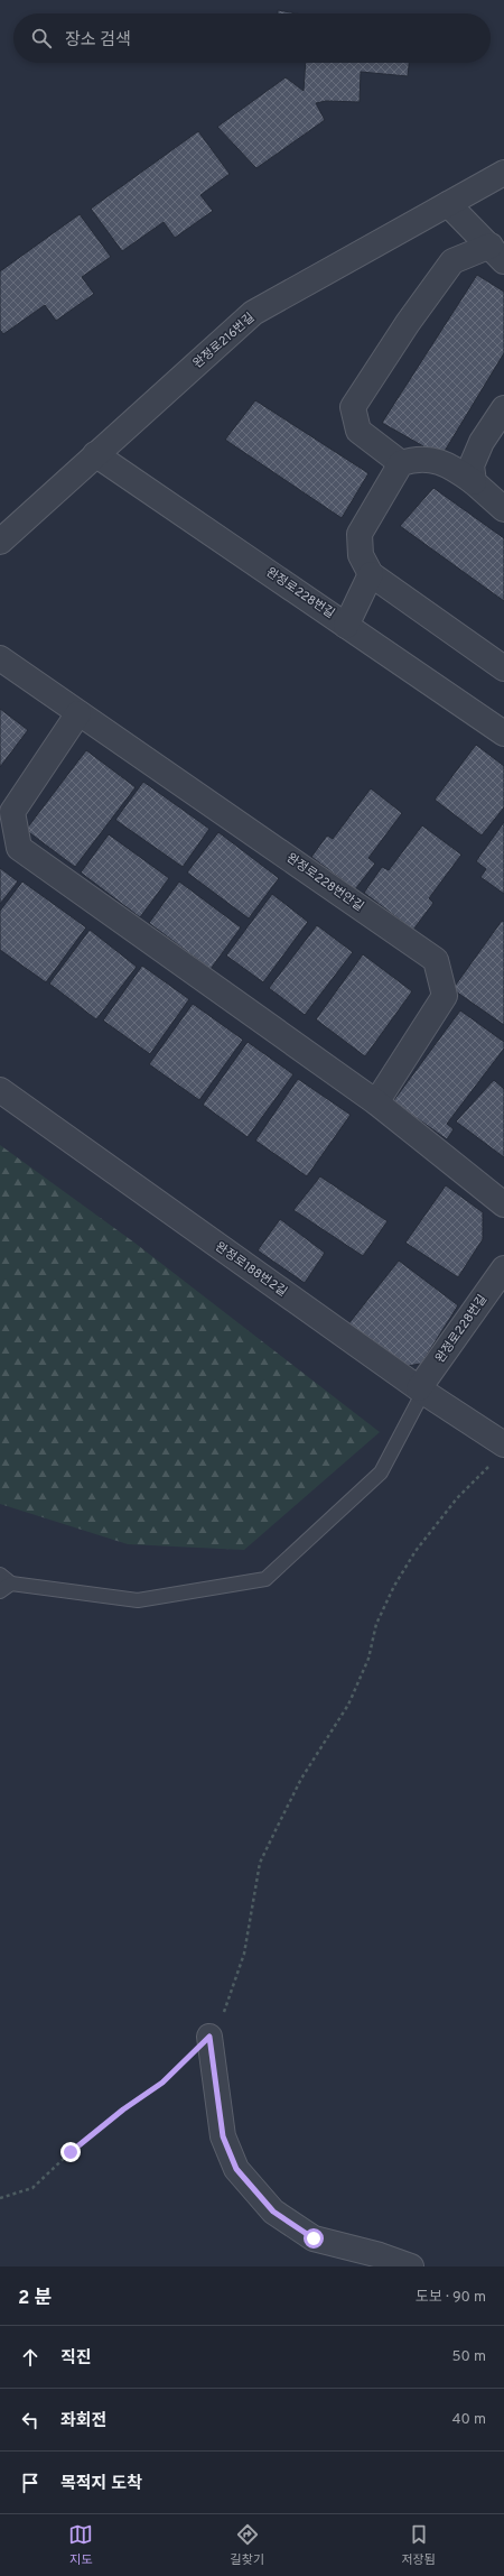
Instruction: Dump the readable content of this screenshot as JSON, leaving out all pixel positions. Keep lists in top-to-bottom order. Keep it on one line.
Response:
{"streets":{"street":["완정로216번길","완정로228번길","완정로228번안길","완정로188번2길"]},"crossings":[["완정로216번길","완정로228번길"],["완정로228번길","완정로188번2길"]],"page":{"search":"장소 검색","heading":["2 분","도보 · 90 m"],"list":[["직진","50 m"],["좌회전","40 m"],"목적지 도착"],"nav":["지도","길찾기","저장됨"]}}
